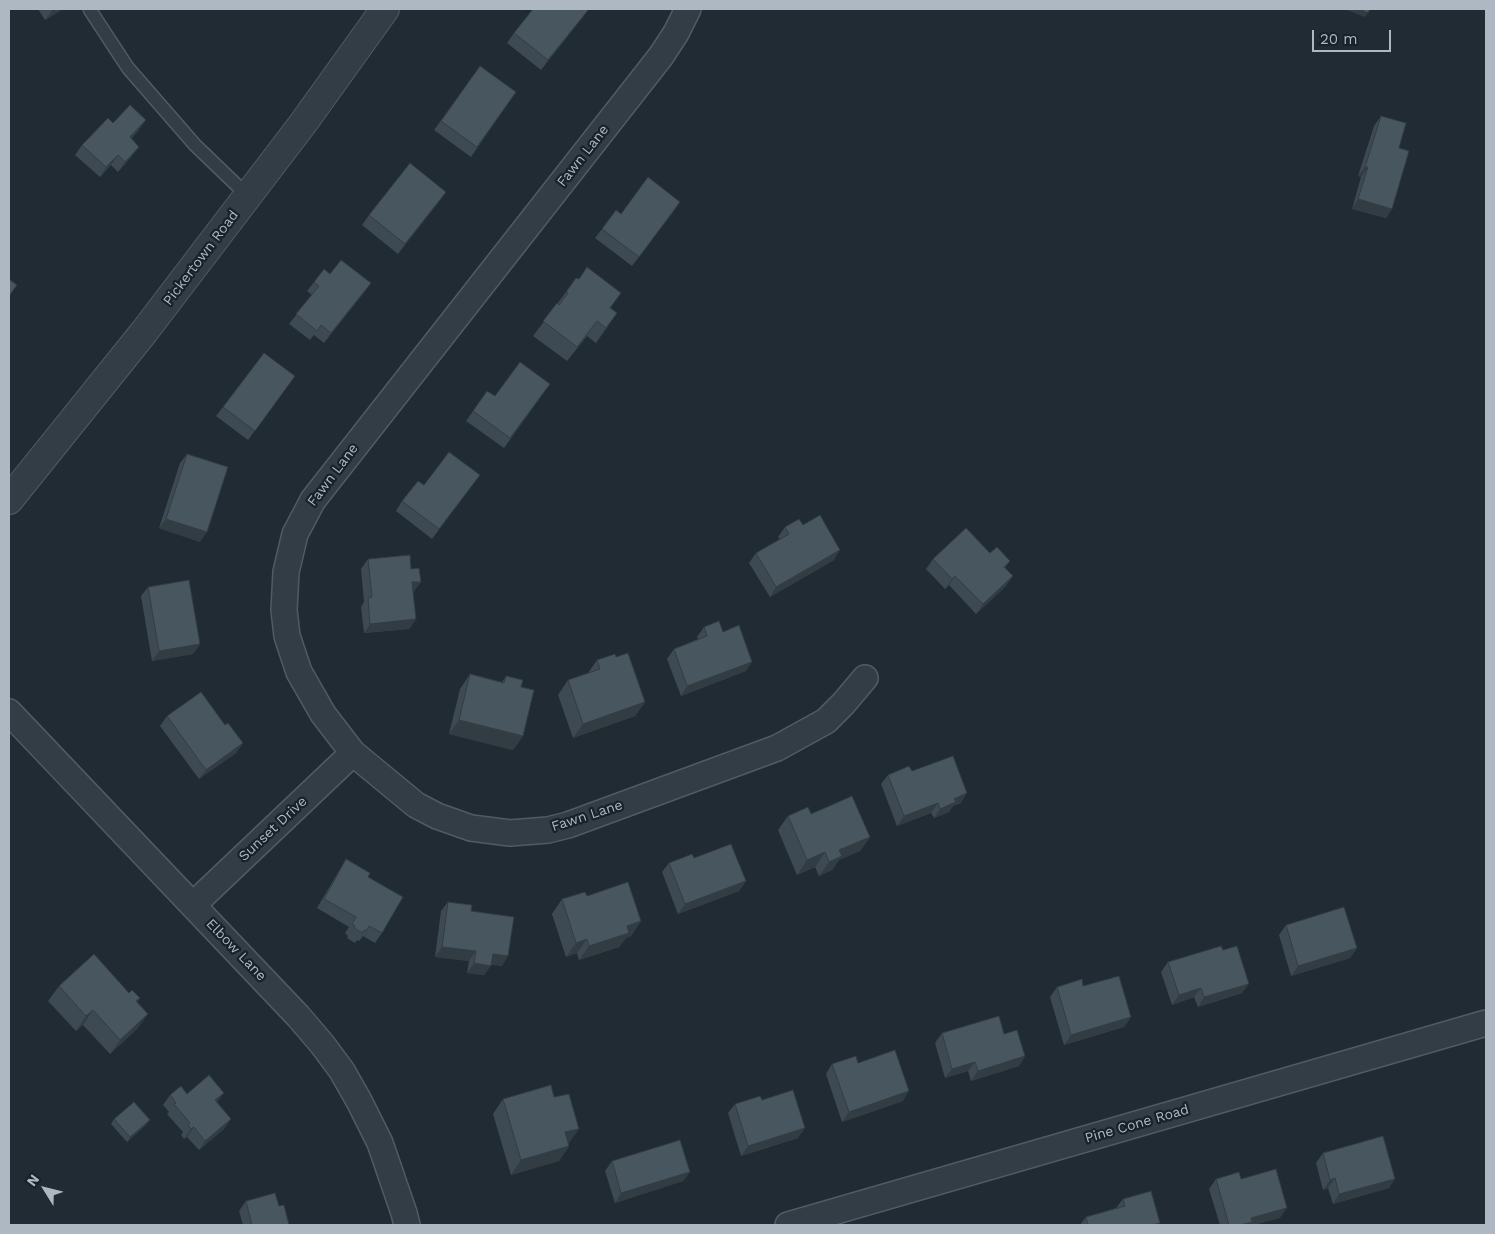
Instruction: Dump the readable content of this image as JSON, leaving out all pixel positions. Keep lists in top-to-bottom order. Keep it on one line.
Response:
{"streets":{"street":["Fawn Lane","Pickertown Road","Sunset Drive","Elbow Lane","Pine Cone Road"]},"crossings":[["Fawn Lane","Sunset Drive"],["Sunset Drive","Elbow Lane"]],"scale_bar":"20 m","north":"top left"}
